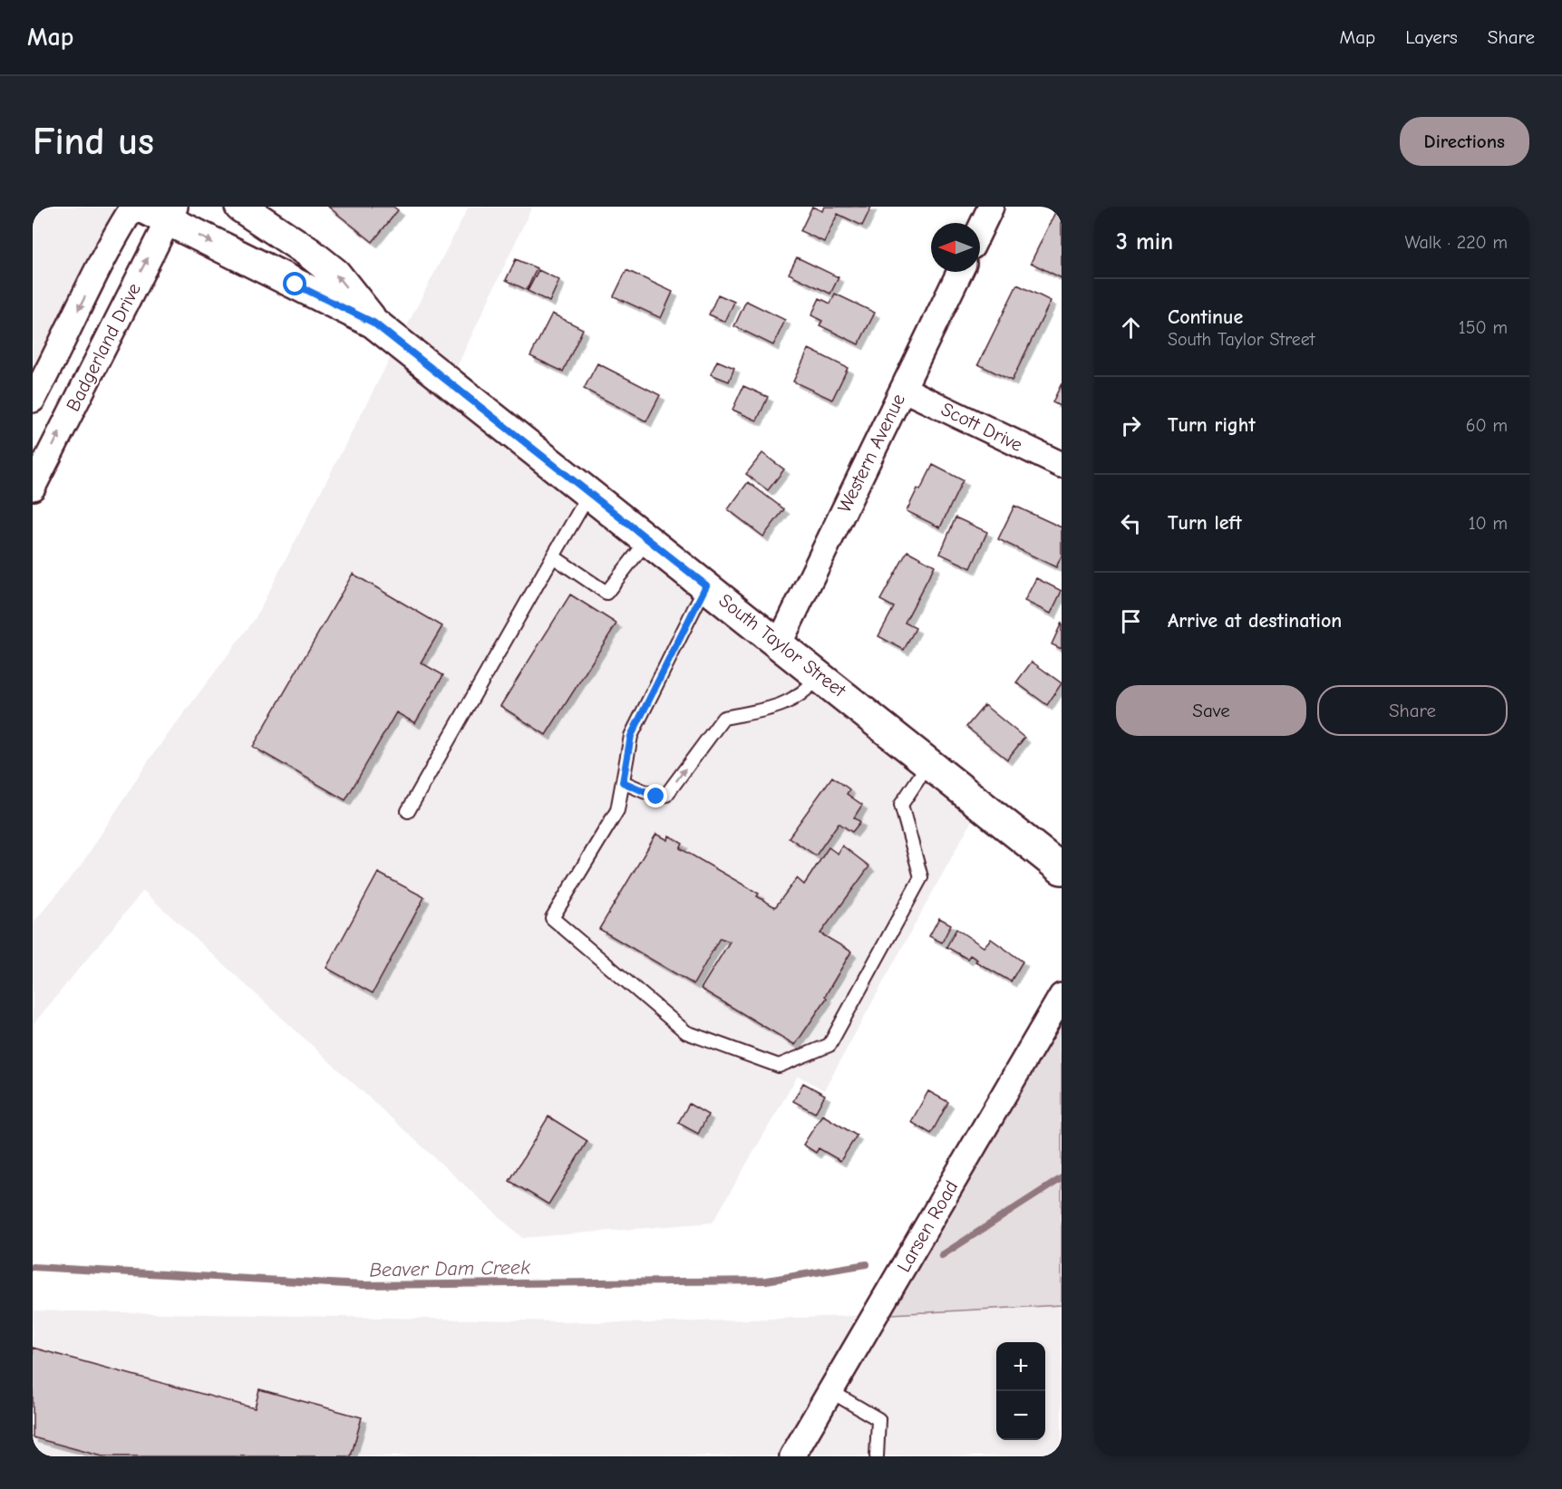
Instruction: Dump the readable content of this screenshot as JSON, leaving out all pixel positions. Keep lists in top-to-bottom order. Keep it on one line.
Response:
{"streets":{"street":["Badgerland Drive","Scott Drive","Western Avenue","South Taylor Street","Larsen Road"]},"crossings":[["Badgerland Drive","South Taylor Street"],["Scott Drive","Western Avenue"],["Western Avenue","South Taylor Street"]],"water":["Beaver Dam Creek"],"north":"left","page":{"header":"Map","nav":["Map","Layers","Share"],"buttons":["Directions",["Save","Share"]],"title":"Find us","heading":["3 min","Walk · 220 m"],"list":[["Continue","South Taylor Street","150 m"],["Turn right","60 m"],["Turn left","10 m"],"Arrive at destination"],"map_buttons":["+","−"]}}
